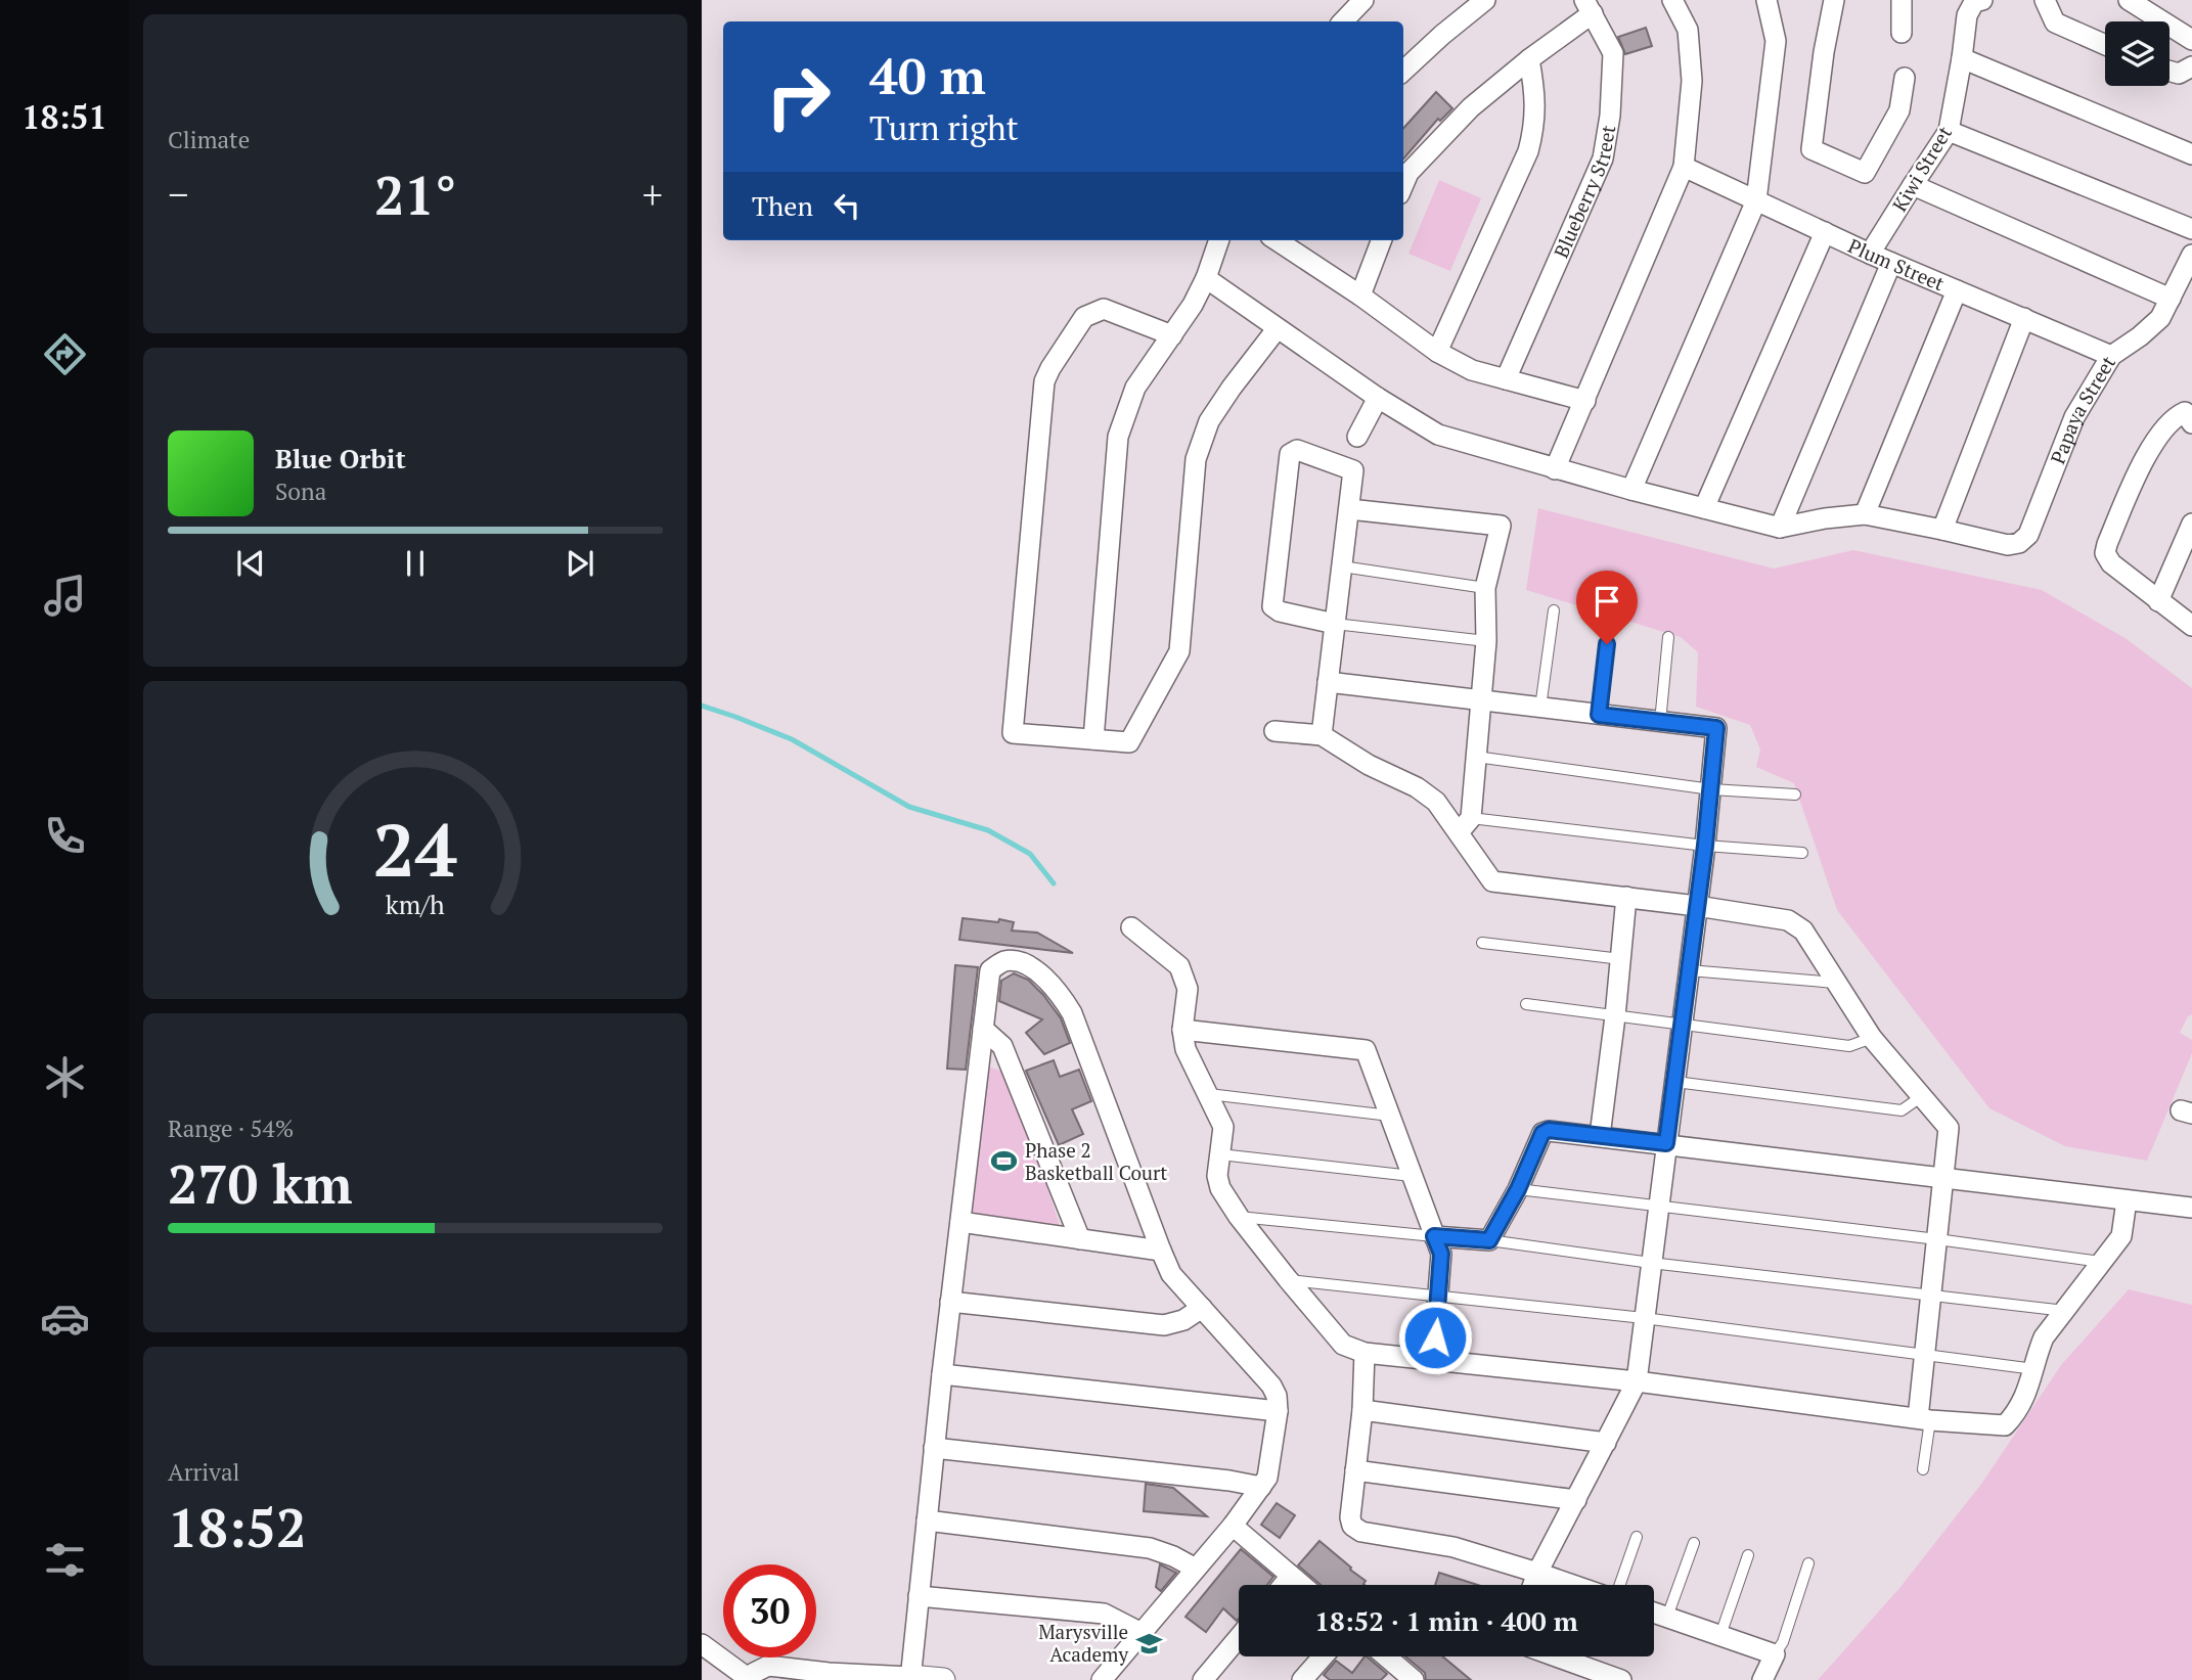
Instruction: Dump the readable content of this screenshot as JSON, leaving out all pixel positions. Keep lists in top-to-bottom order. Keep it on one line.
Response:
{"streets":{"street":["Kiwi Street","Blueberry Street","Plum Street","Papaya Street"]},"crossings":[["Kiwi Street","Plum Street"],["Plum Street","Papaya Street"]],"places":{"sports":["Phase 2 Basketball Court"],"school or university":["Marysville Academy"]},"page":{"tabs":"18:51","tile":["Climate",["Range · 54%","270 km"],["Arrival","18:52"]],"turn":["40 m","Turn right"],"heat":["−","21°","+"],"then":"Then","song":["Blue Orbit","Sona"],"limit":"30","trip":"18:52 · 1 min · 400 m","gauge":["24","km/h"]}}
